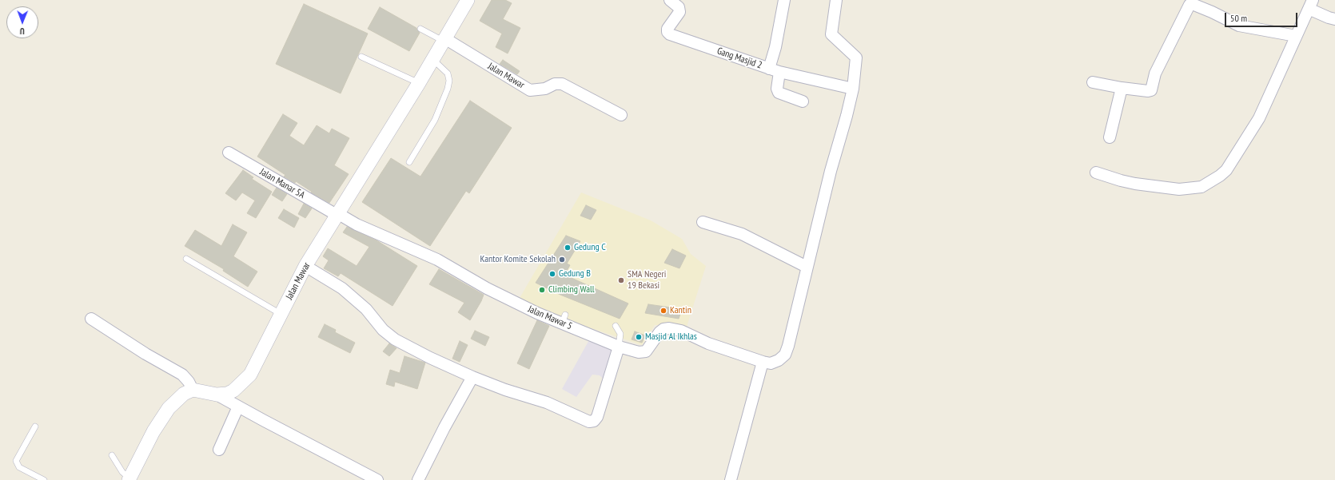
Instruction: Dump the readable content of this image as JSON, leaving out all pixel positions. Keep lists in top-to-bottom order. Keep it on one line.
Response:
{"streets":{"street":["Gang Masjid 2","Jalan Mawar","Jalan Manar 5A","Jalan Mawar 5"]},"crossings":[["Jalan Mawar","Jalan Manar 5A"],["Jalan Mawar","Jalan Mawar 5"],["Jalan Manar 5A","Jalan Mawar 5"]],"places":["Gedung C","Kantor Komite Sekolah","Gedung B","SMA Negeri 19 Bekasi","Climbing Wall","Kantin","Masjid Al Ikhlas"],"scale_bar":"50 m","north":"bottom"}
